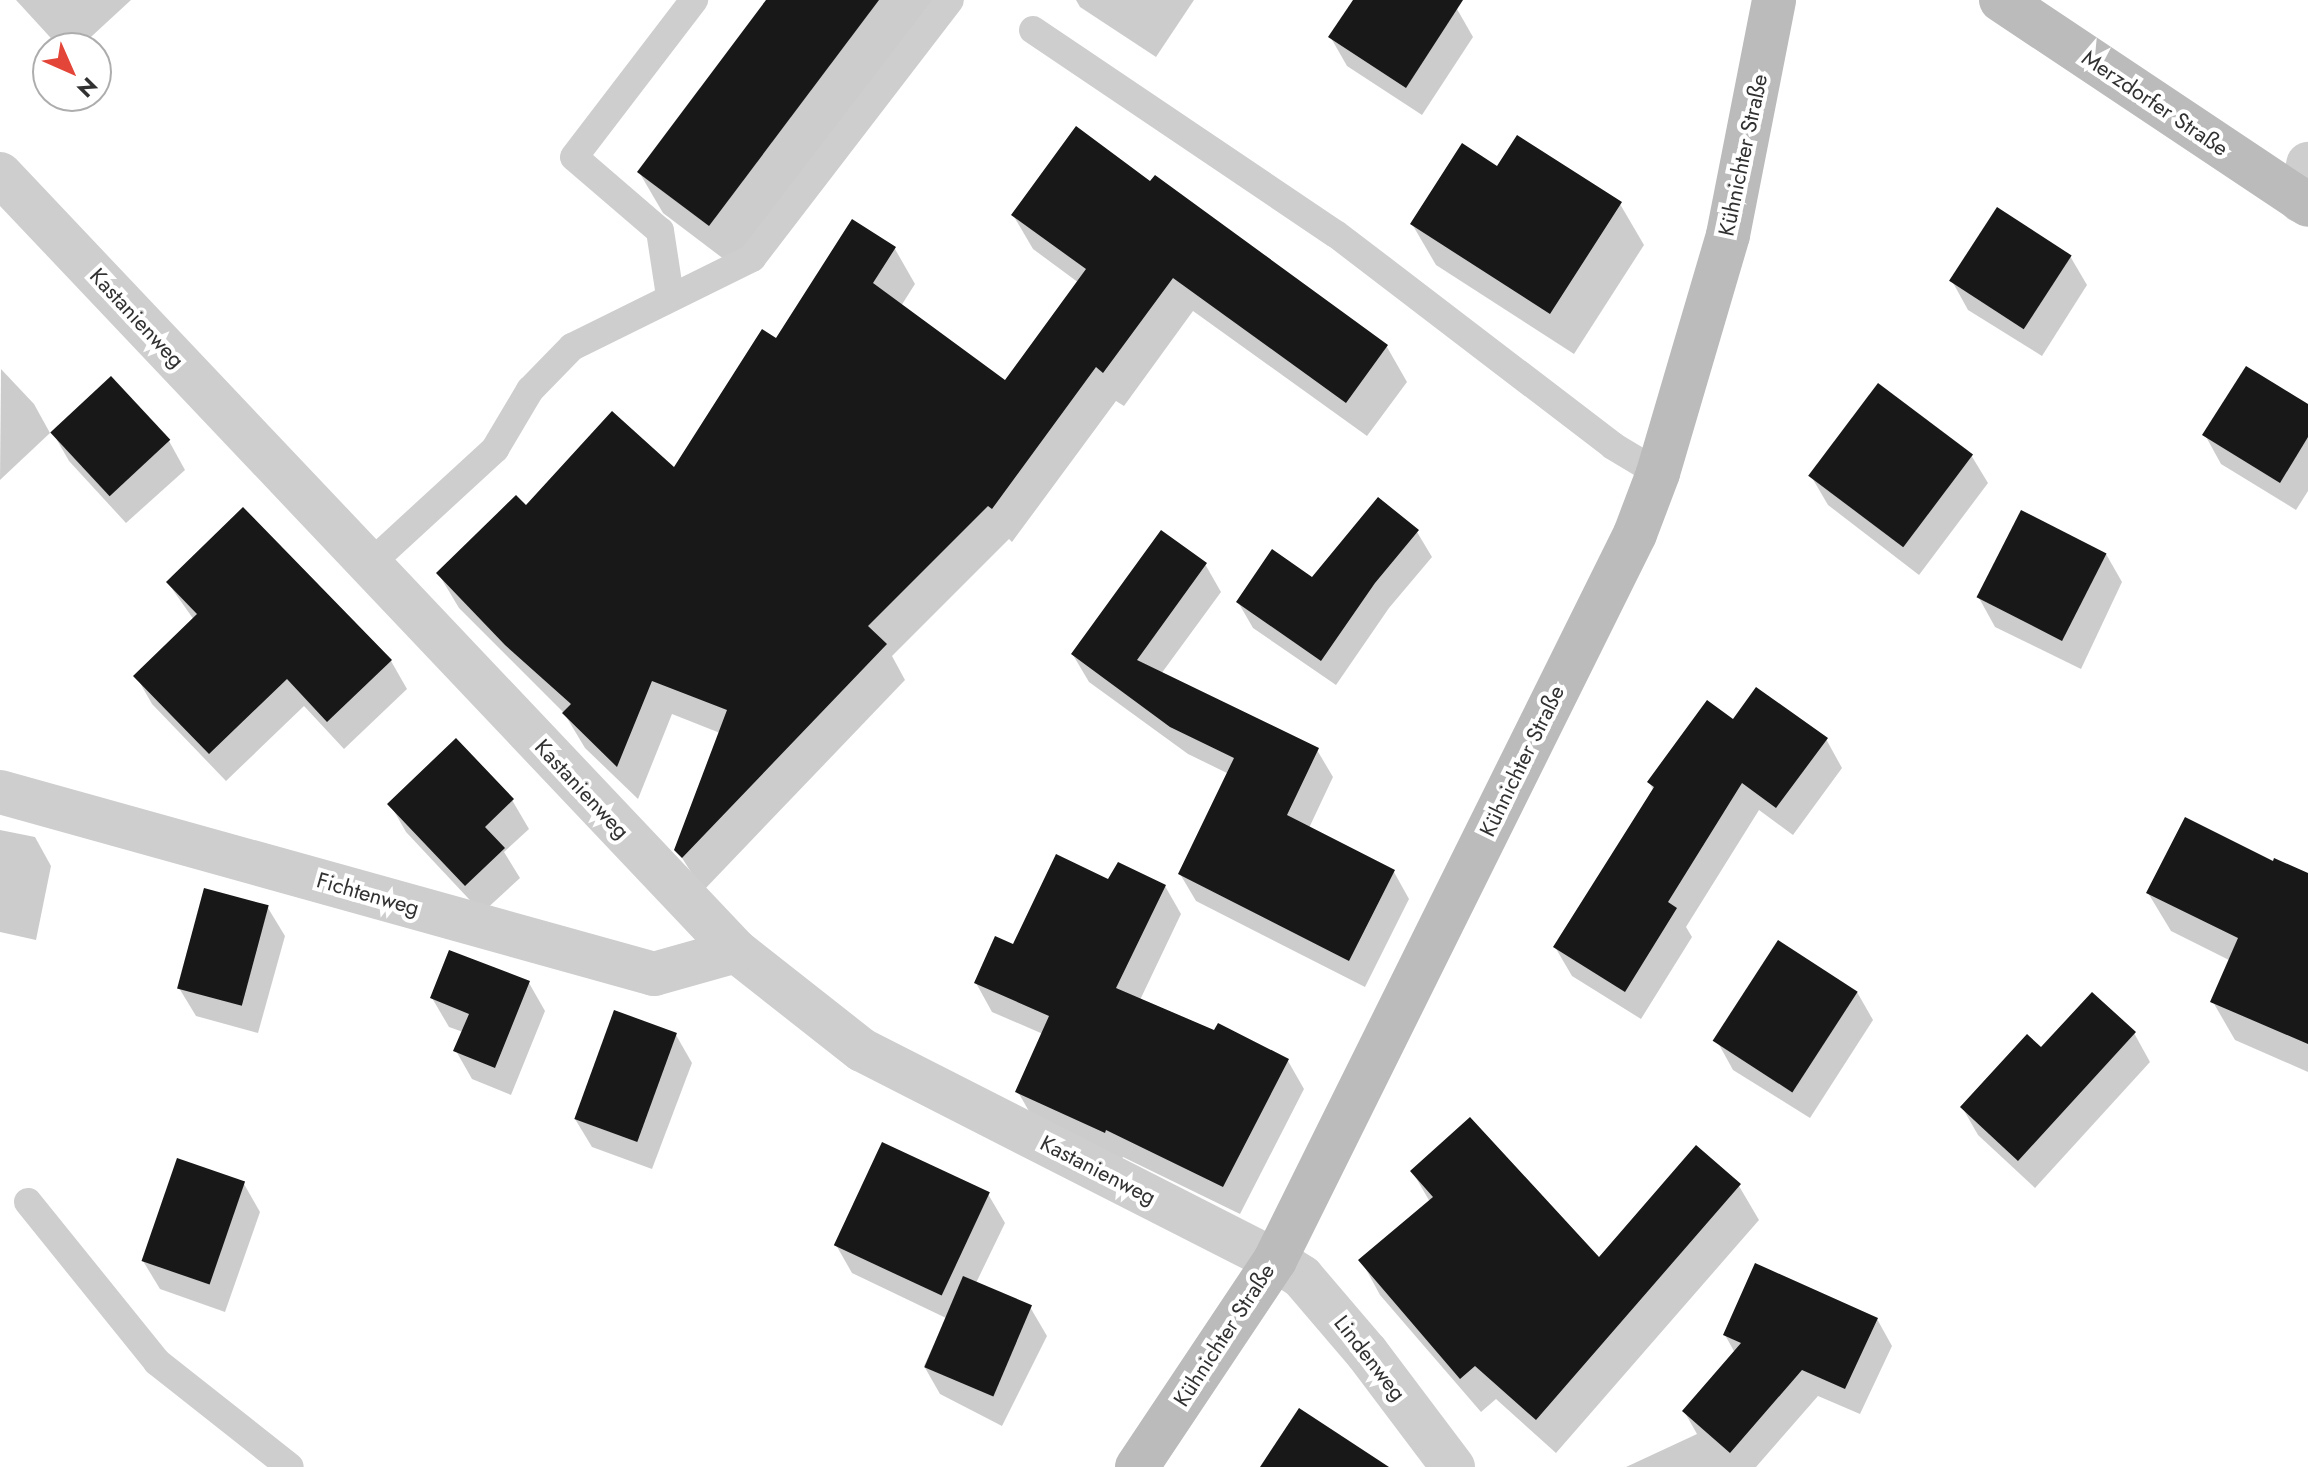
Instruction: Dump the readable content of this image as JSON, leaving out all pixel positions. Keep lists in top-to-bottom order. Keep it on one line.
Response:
{"streets":{"street":["Merzdorfer Straße","Kühnichter Straße","Kastanienweg","Fichtenweg","Lindenweg"]},"crossings":[["Kühnichter Straße","Kastanienweg"],["Kühnichter Straße","Lindenweg"],["Kastanienweg","Fichtenweg"],["Kastanienweg","Lindenweg"]],"north":"bottom right"}
